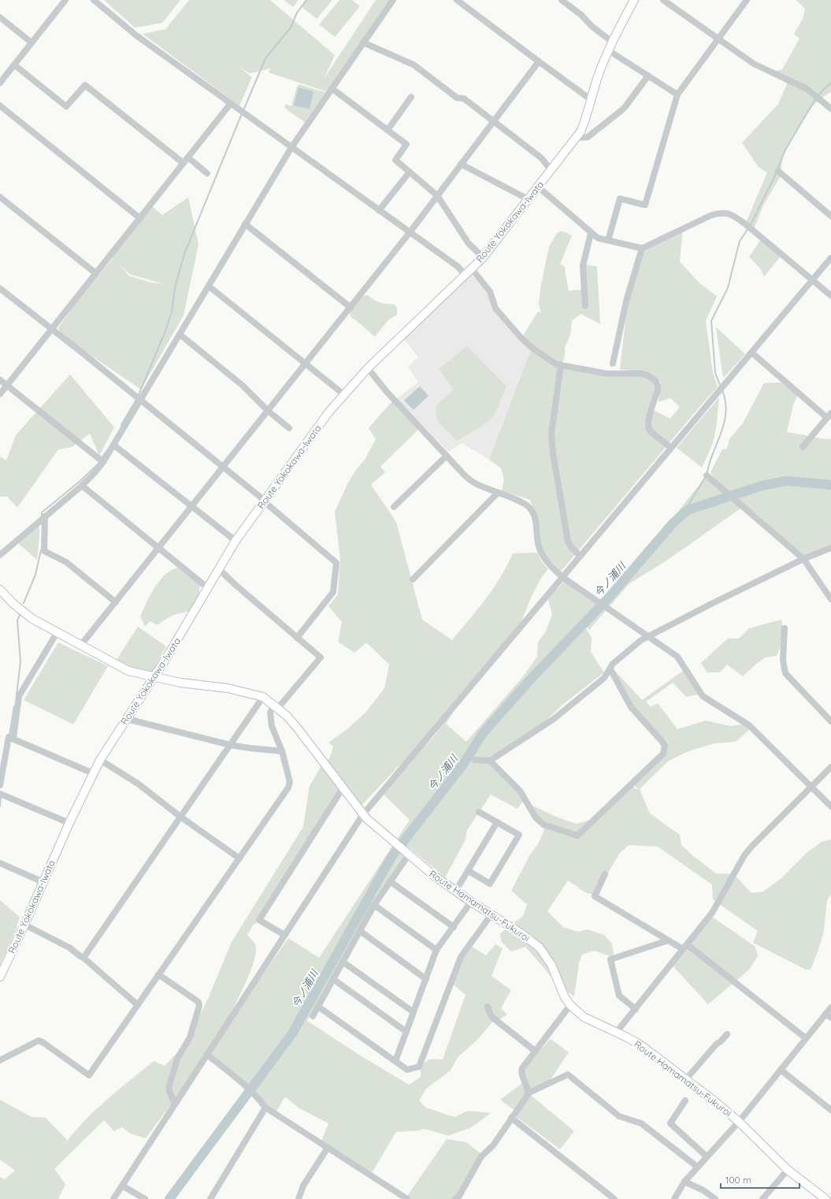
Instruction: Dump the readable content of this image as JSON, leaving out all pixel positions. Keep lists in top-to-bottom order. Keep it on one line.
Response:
{"streets":{"main road":["Route Yokokawa-Iwata","Route Hamamatsu-Fukuroi"]},"crossings":[["Route Yokokawa-Iwata","Route Hamamatsu-Fukuroi"]],"water":["今ノ浦川"],"scale_bar":"100 m"}
